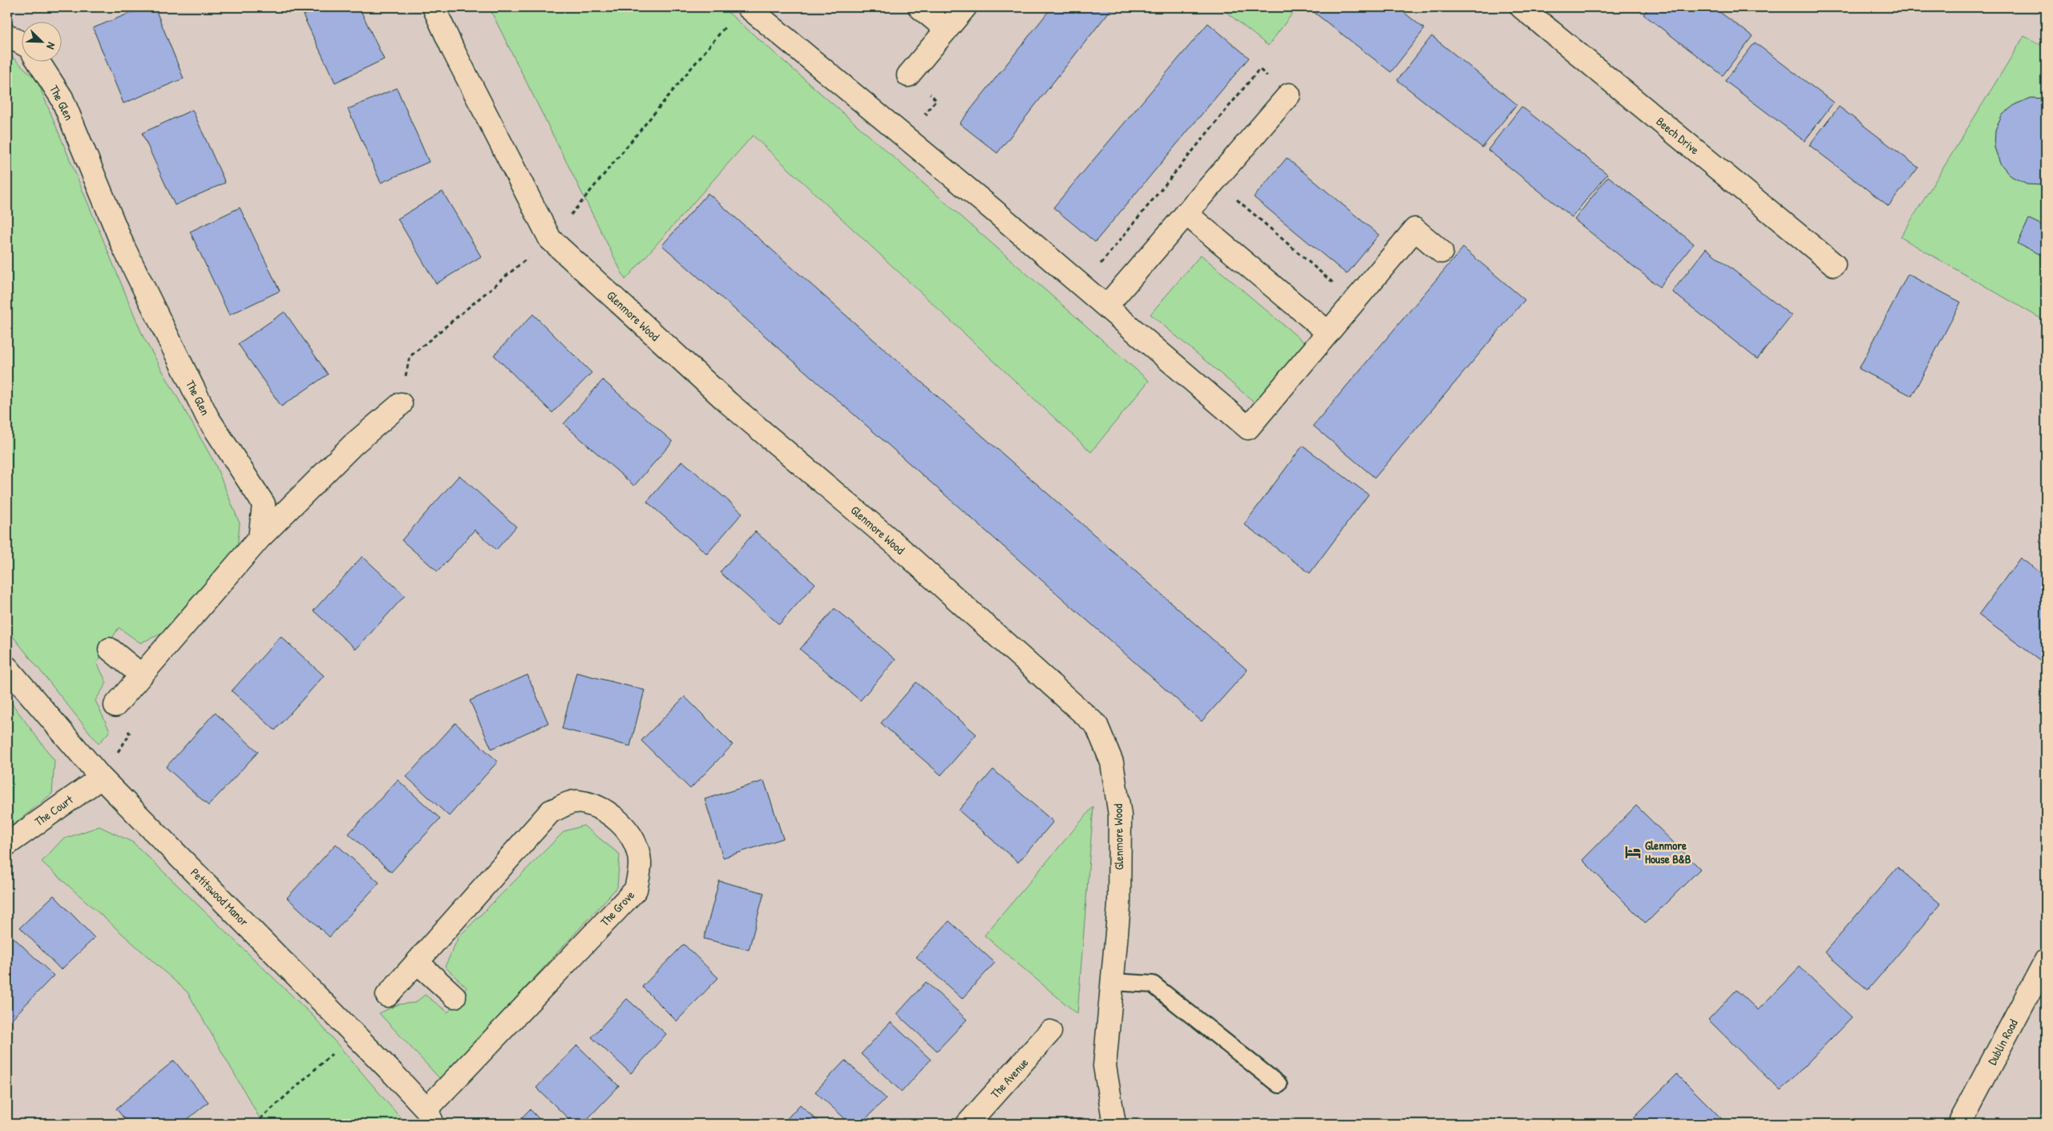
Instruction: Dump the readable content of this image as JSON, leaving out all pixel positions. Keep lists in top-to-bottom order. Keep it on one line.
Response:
{"streets":{"street":["The Glen","Beech Drive","Glenmore Wood","The Court","Petitswood Manor","The Grove","Dublin Road","The Avenue"]},"crossings":[["The Court","Petitswood Manor"],["Petitswood Manor","The Grove"]],"places":{"hotel":["Glenmore House B&B"]},"north":"bottom right"}
